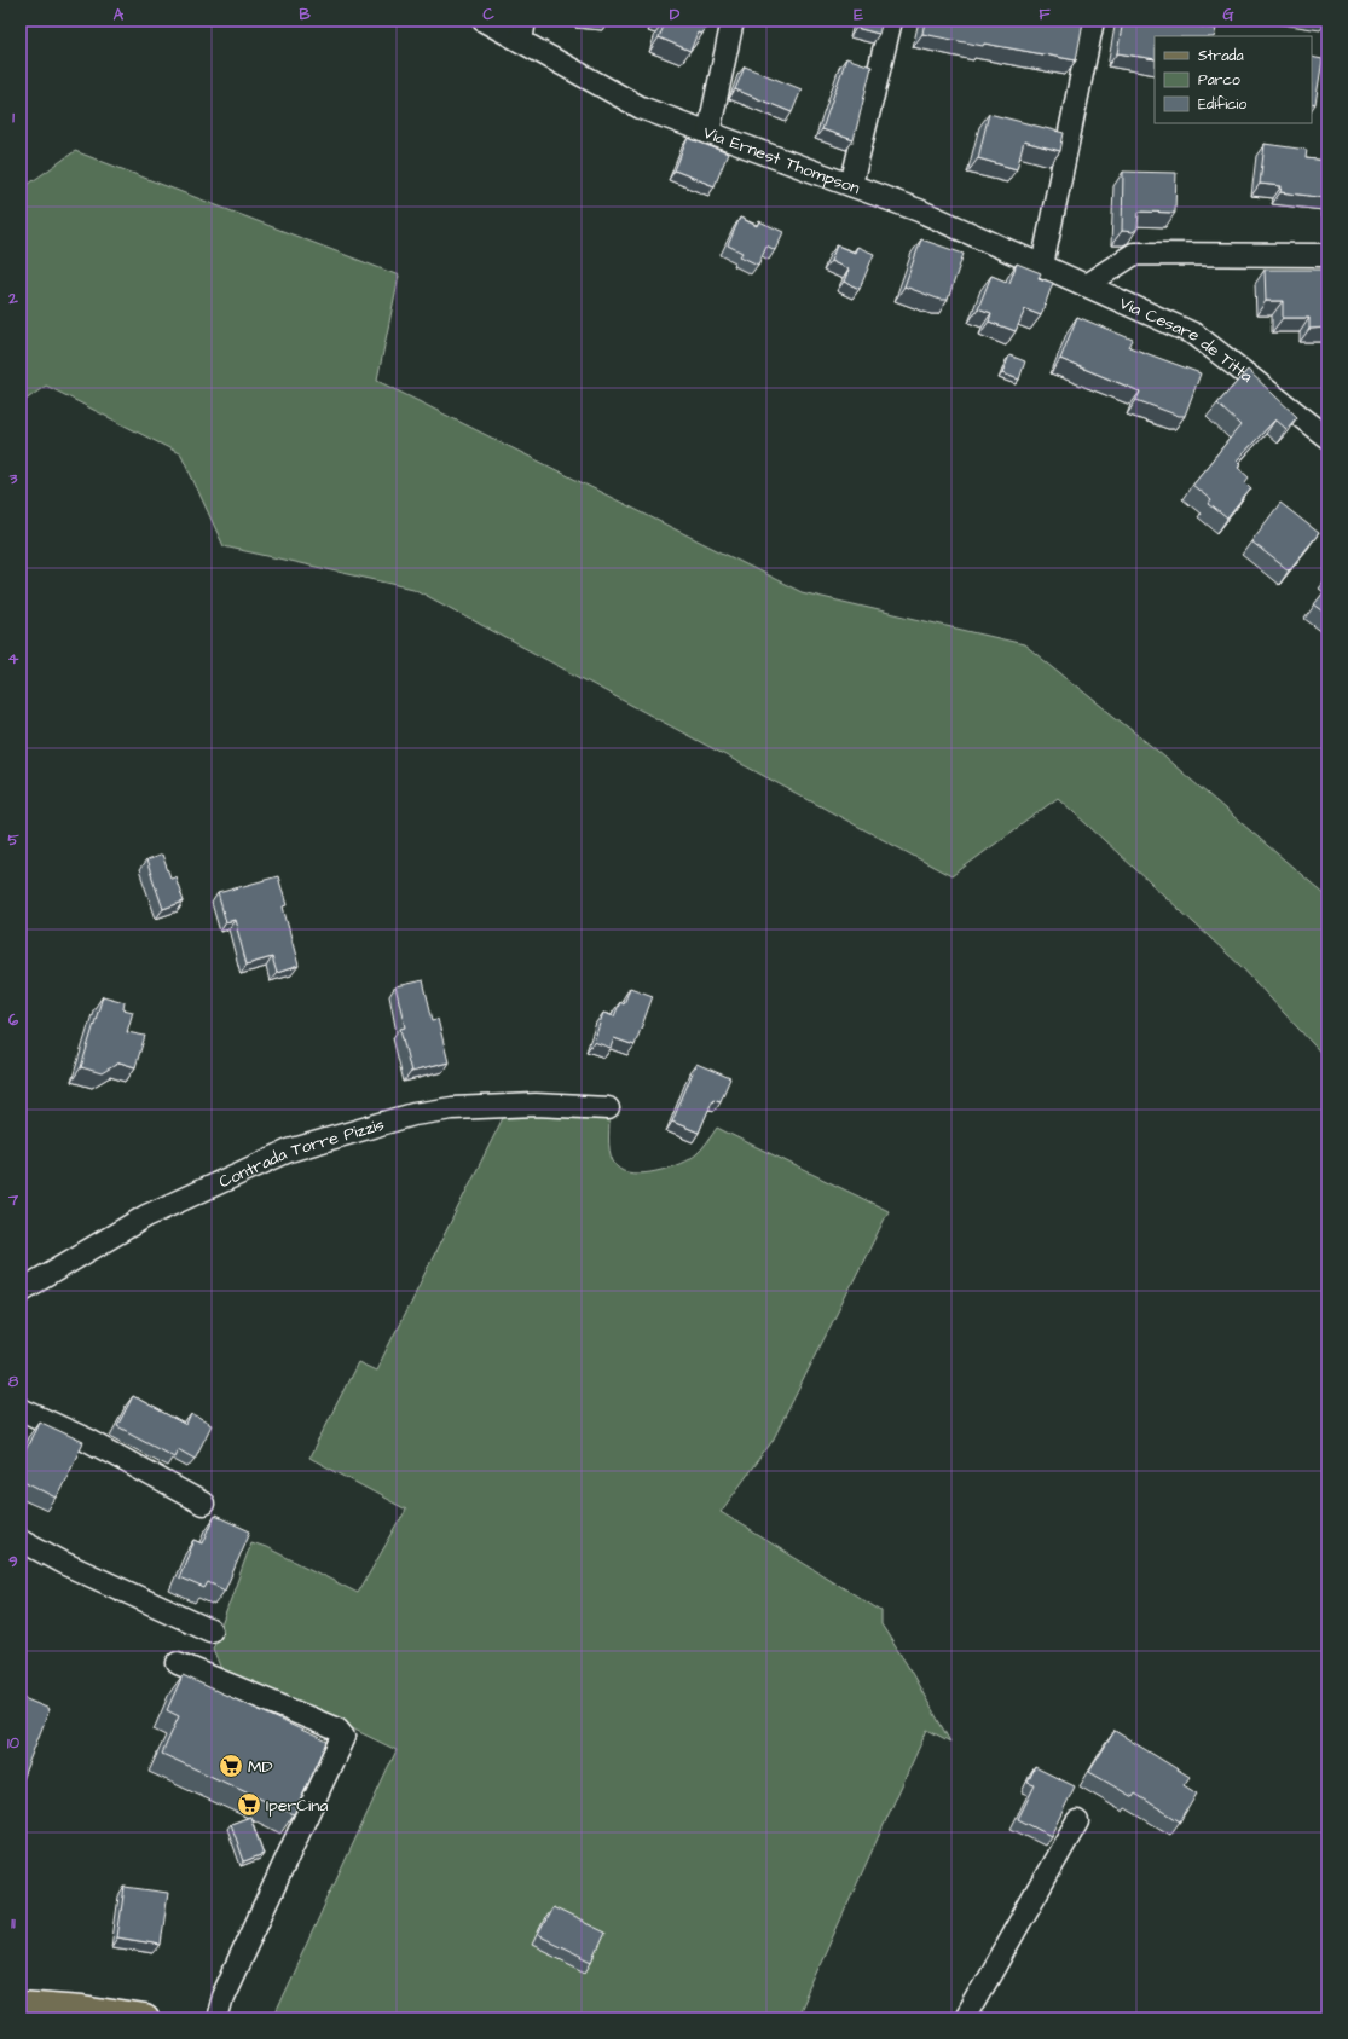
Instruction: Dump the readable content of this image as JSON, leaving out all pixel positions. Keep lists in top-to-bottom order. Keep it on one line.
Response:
{"streets":{"street":["Via Ernest Thompson","Via Cesare de Titta","Contrada Torre Pizzis"]},"crossings":[["Via Ernest Thompson","Via Cesare de Titta"]],"places":{"supermarket":["MD","IperCina"]},"legend":["Strada","Parco","Edificio"],"grid":{"columns":["A","B","C","D","E","F","G"],"rows":["1","2","3","4","5","6","7","8","9","10","11"]}}
